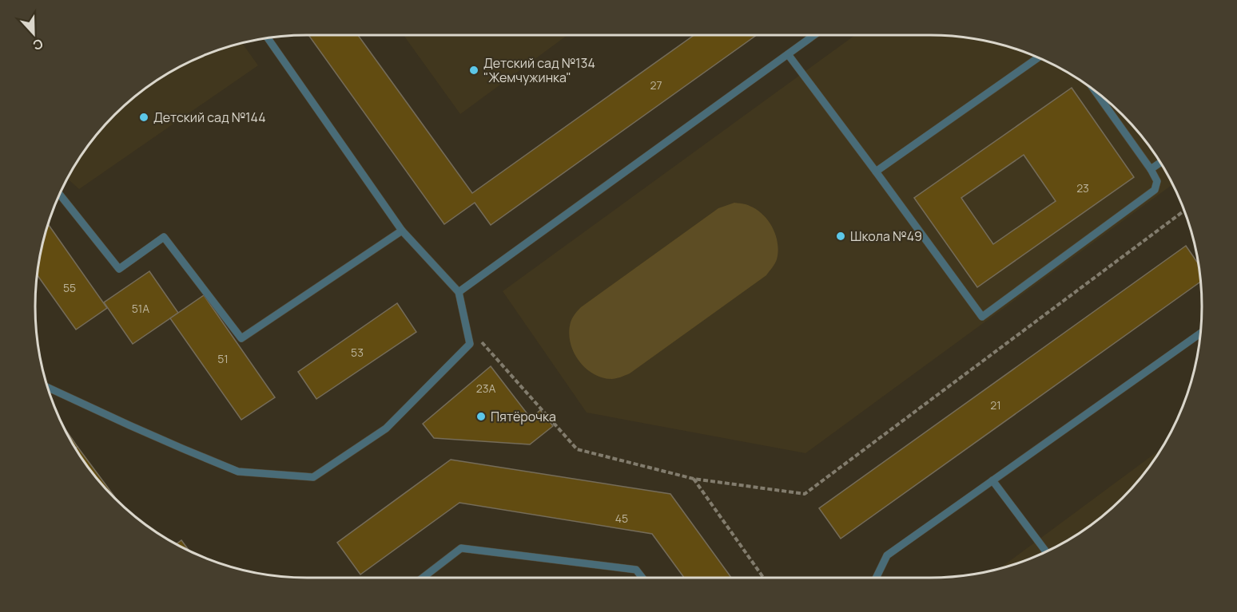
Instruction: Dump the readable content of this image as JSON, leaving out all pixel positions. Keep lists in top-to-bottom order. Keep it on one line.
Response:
{"places":["Детский сад №134 \"Жемчужинка\"","Детский сад №144","Школа №49","Пятёрочка"],"house_numbers":["27","23","55","51А","53","51","23А","21","45"],"north":"bottom"}
